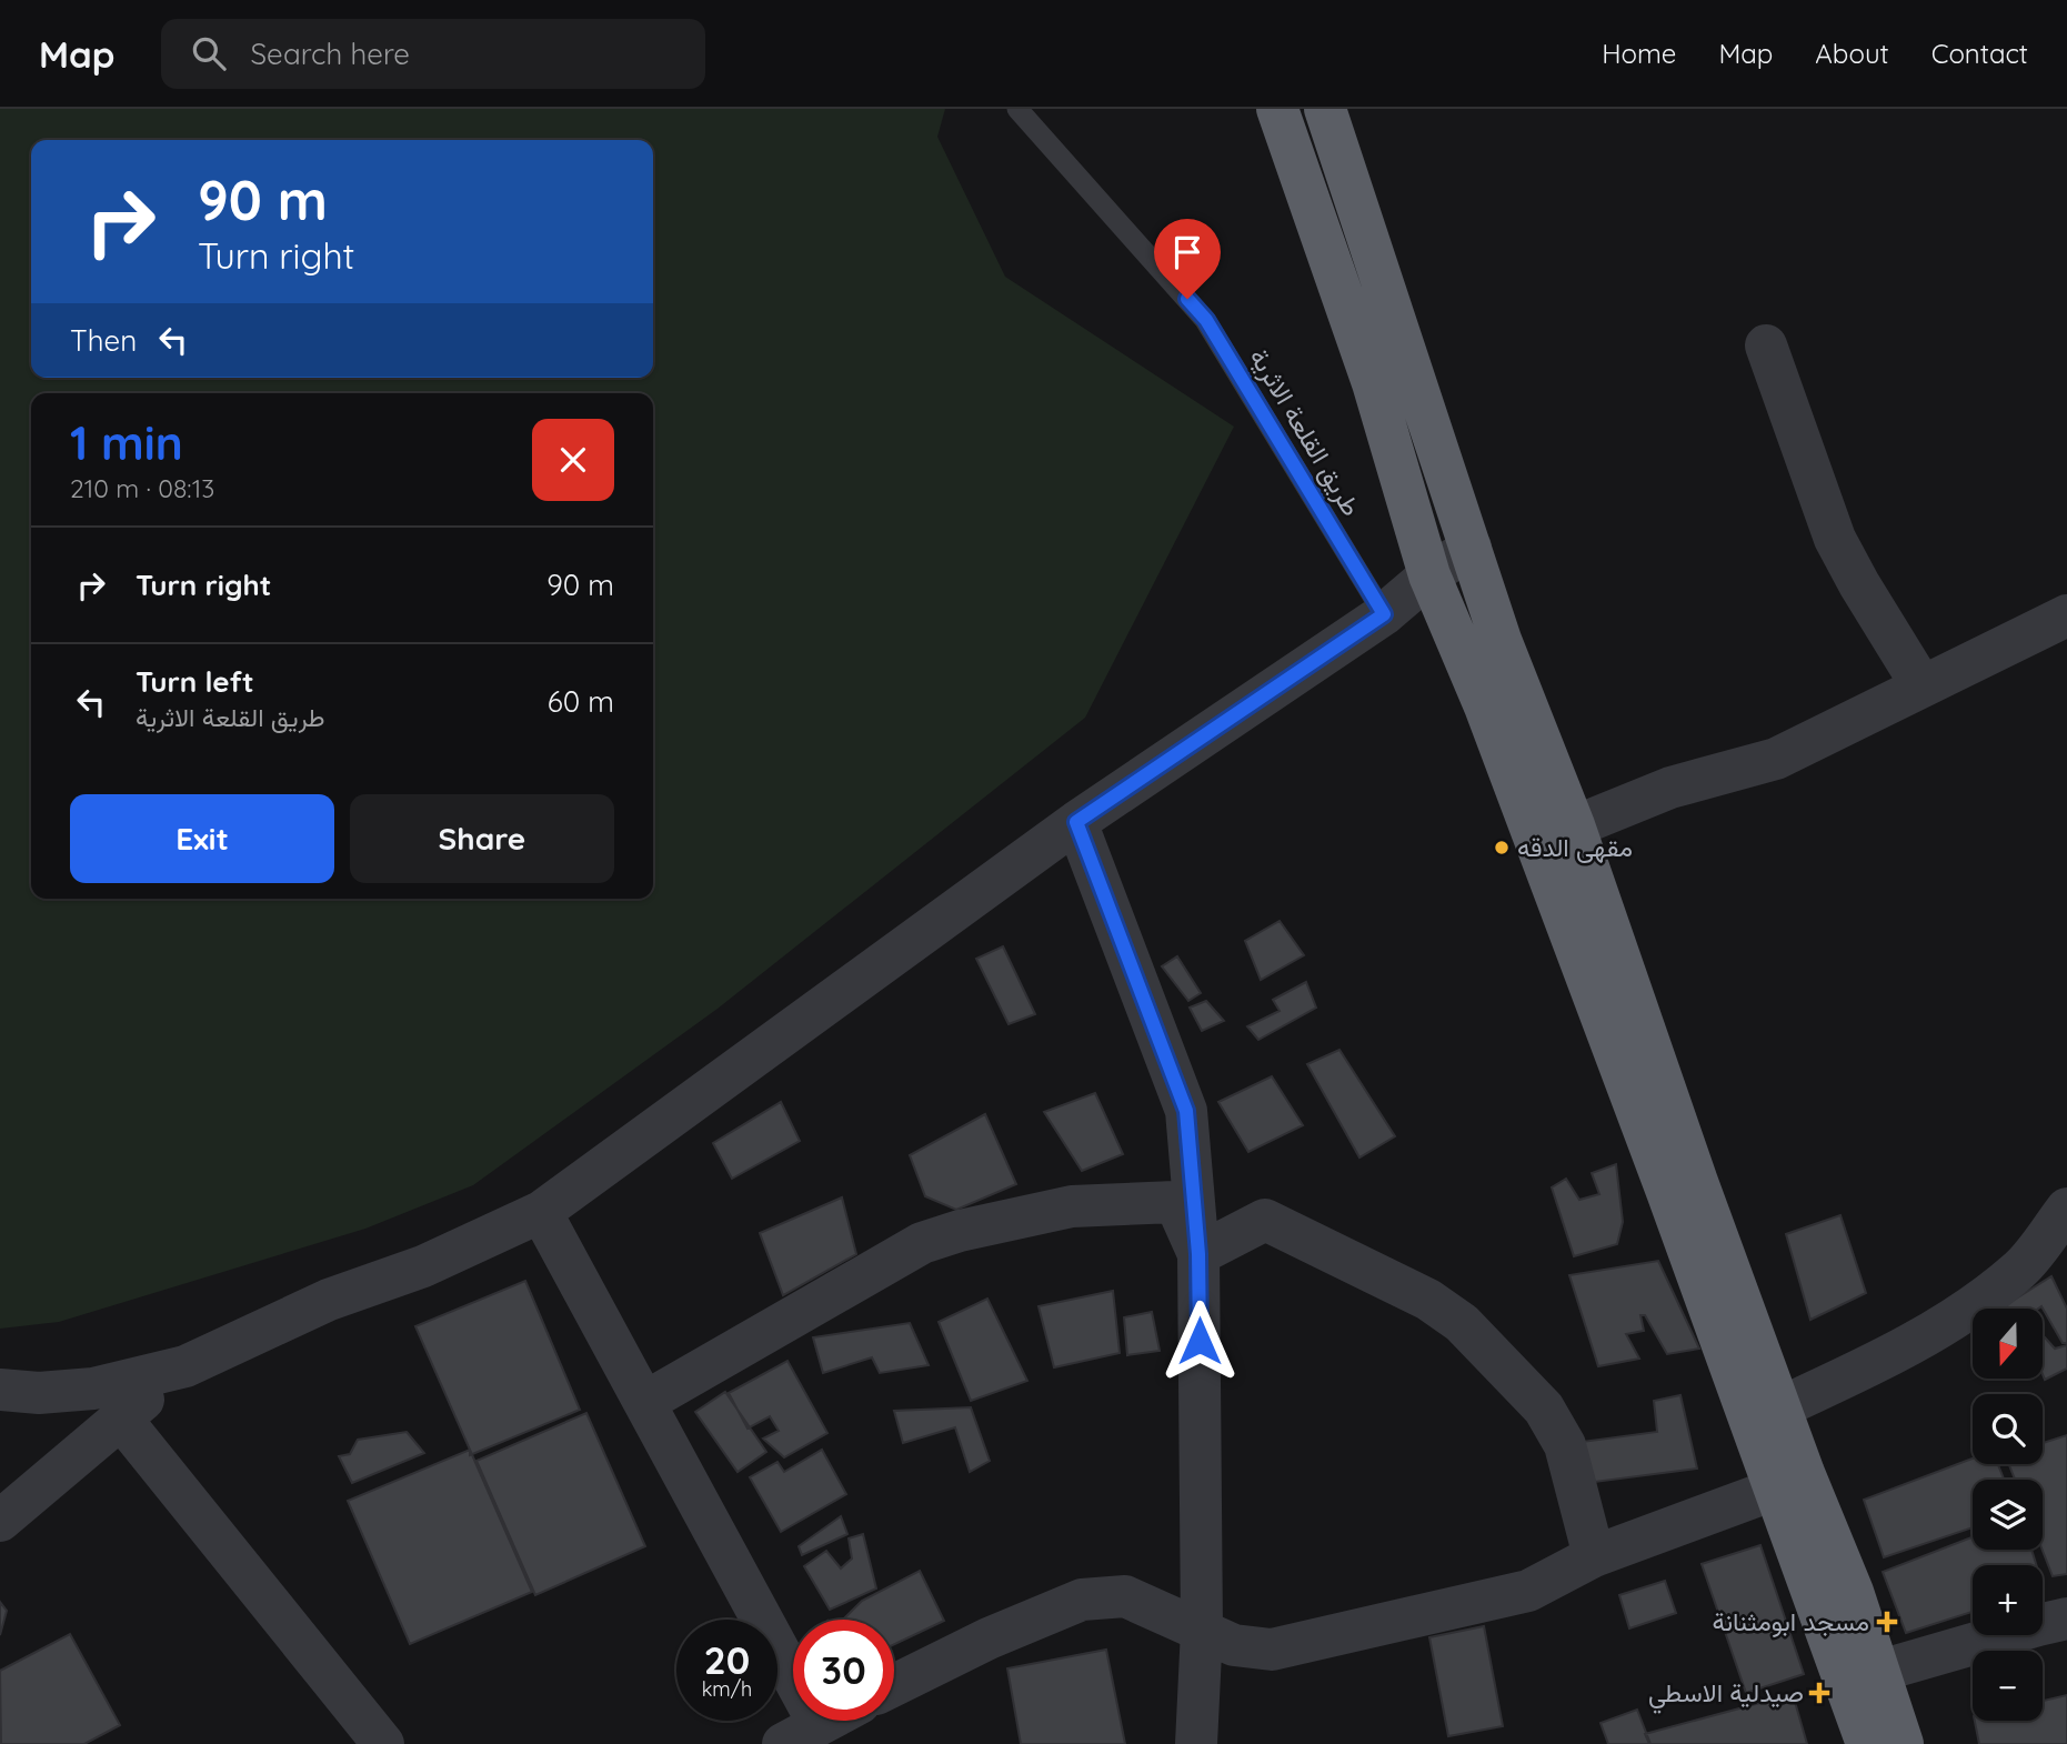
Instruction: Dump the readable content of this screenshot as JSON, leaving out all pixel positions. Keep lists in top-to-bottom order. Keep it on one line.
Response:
{"streets":{"lane":["طريق القلعة الاثرية"]},"places":{"other":["مقهى الدقه"],"health":["مسجد ابومثنانة","صيدلية الاسطي"]},"north":"bottom","page":{"header":"Map","search":"Search here","nav":["Home","Map","About","Contact"],"turn":["90 m","Turn right"],"then":"Then","heading":["1 min","210 m · 08:13"],"list":[{"name":"Turn right","value":"90 m"},{"name":"Turn left","note":"طريق القلعة الاثرية","value":"60 m"}],"buttons":["Exit","Share"],"map_buttons":["+","−"],"speed":"20 km/h","limit":"30"}}
